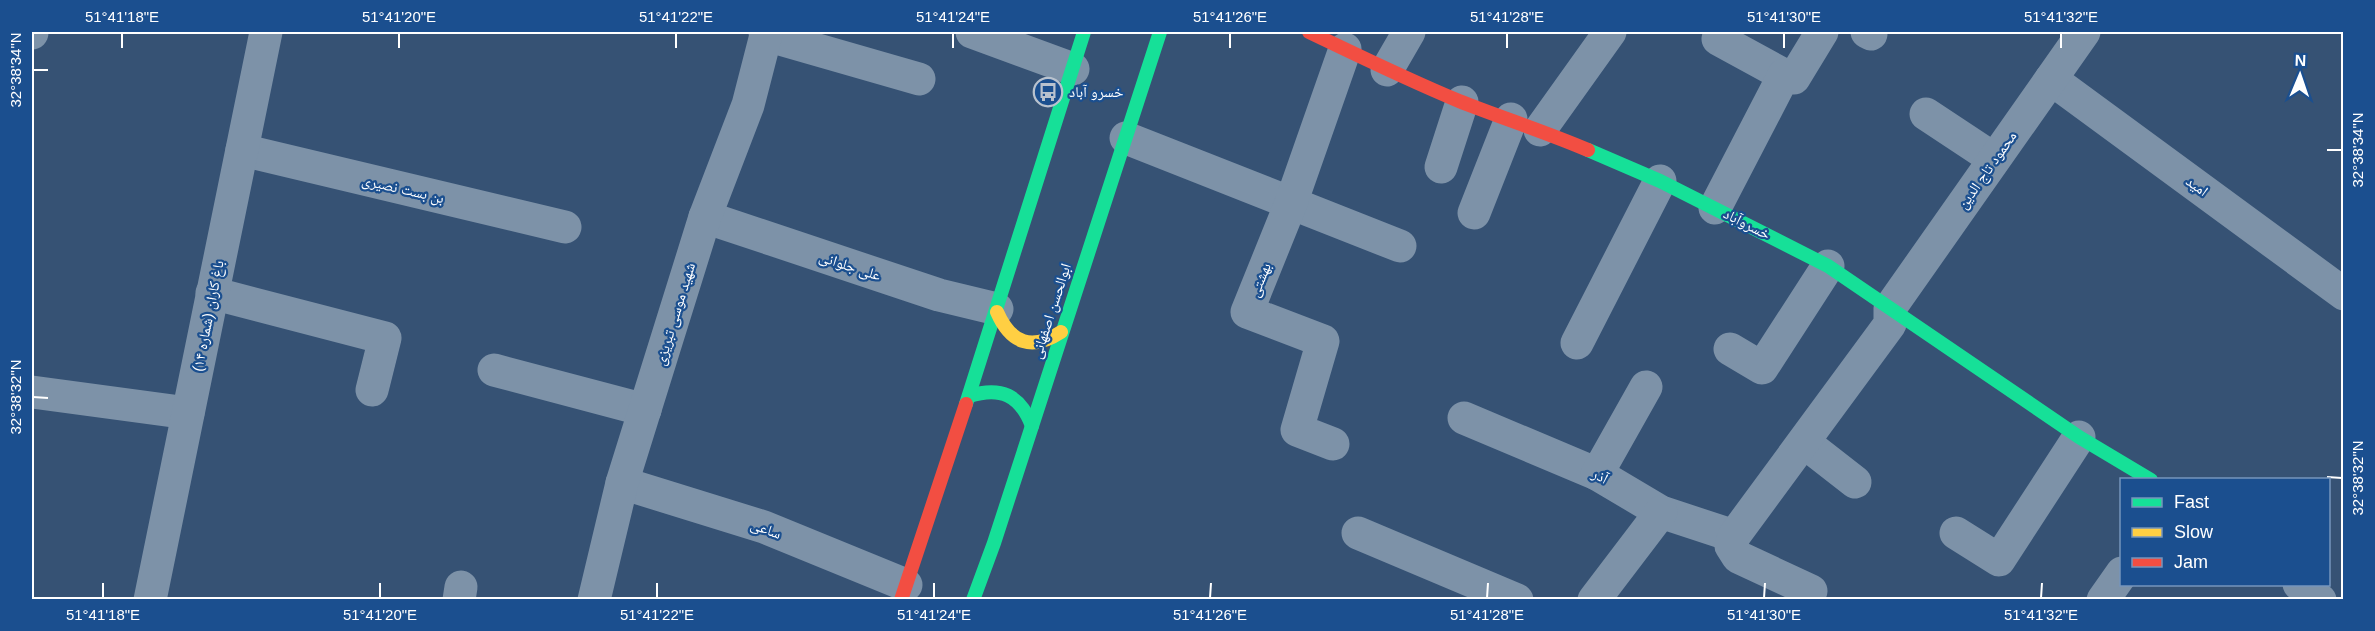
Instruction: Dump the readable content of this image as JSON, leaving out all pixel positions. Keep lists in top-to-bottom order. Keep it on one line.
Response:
{"streets":{"main road":["خسروآباد","ابوالحسن اصفهانی"],"street":["محمود تاج الدین","امید","بن بست نصیری","علی جلوانی","بهشتی","شهید موسی تبریزی","باغ کاران (شماره ۱۴)","آذر","ساعی"]},"crossings":[["محمود تاج الدین","امید"],["محمود تاج الدین","خسروآباد"],["محمود تاج الدین","آذر"],["بن بست نصیری","باغ کاران (شماره ۱۴)"],["خسروآباد","بهشتی"],["علی جلوانی","شهید موسی تبریزی"],["شهید موسی تبریزی","ساعی"]],"places":{"bus stop":["خسرو آباد"]},"legend":["Fast","Slow","Jam"],"north":"top","coordinates":["51°41'18\"E","51°41'20\"E","51°41'22\"E","51°41'24\"E","51°41'26\"E","51°41'28\"E","51°41'30\"E","51°41'32\"E","32°38'34\"N","32°38'32\"N"]}
